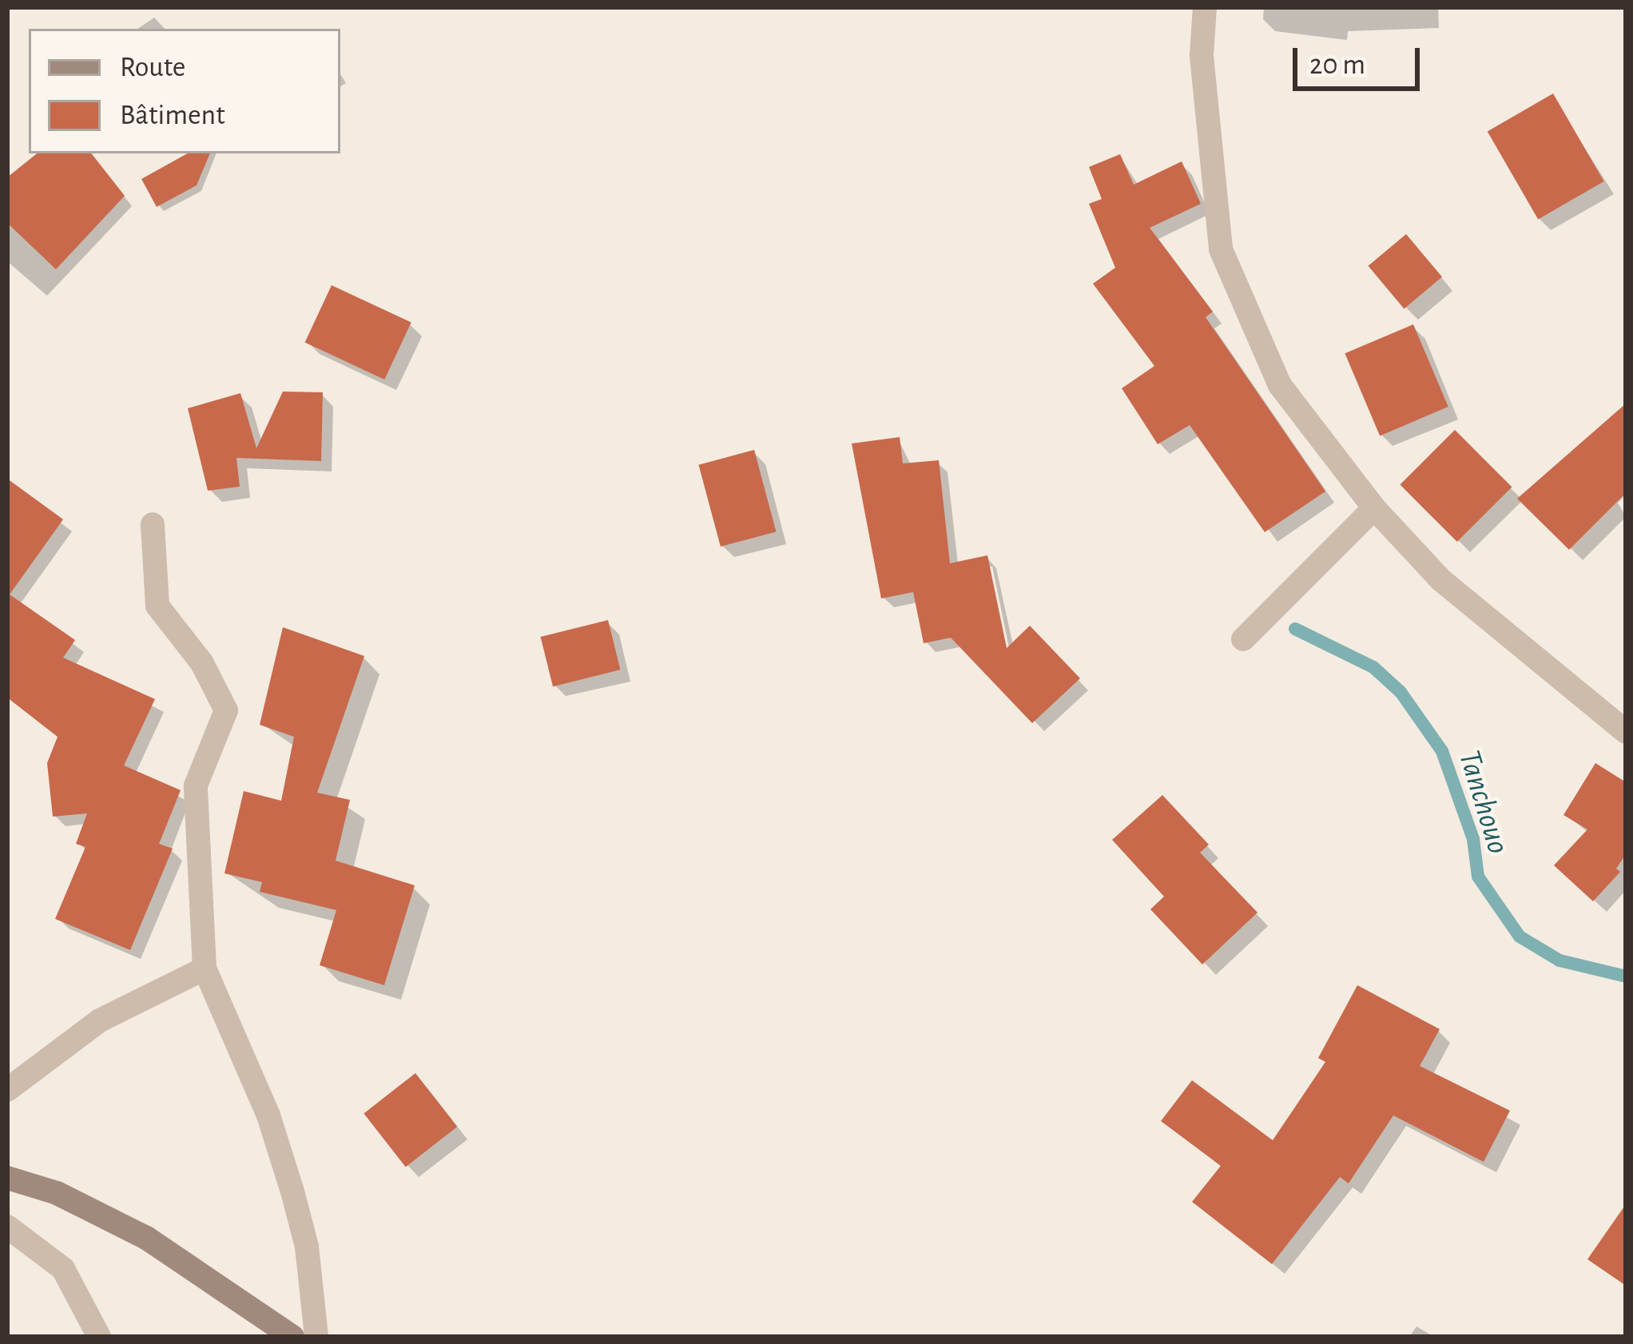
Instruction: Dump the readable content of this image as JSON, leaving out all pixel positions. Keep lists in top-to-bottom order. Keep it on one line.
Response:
{"water":["Tanchouo"],"legend":["Route","Bâtiment"],"scale_bar":"20 m"}
